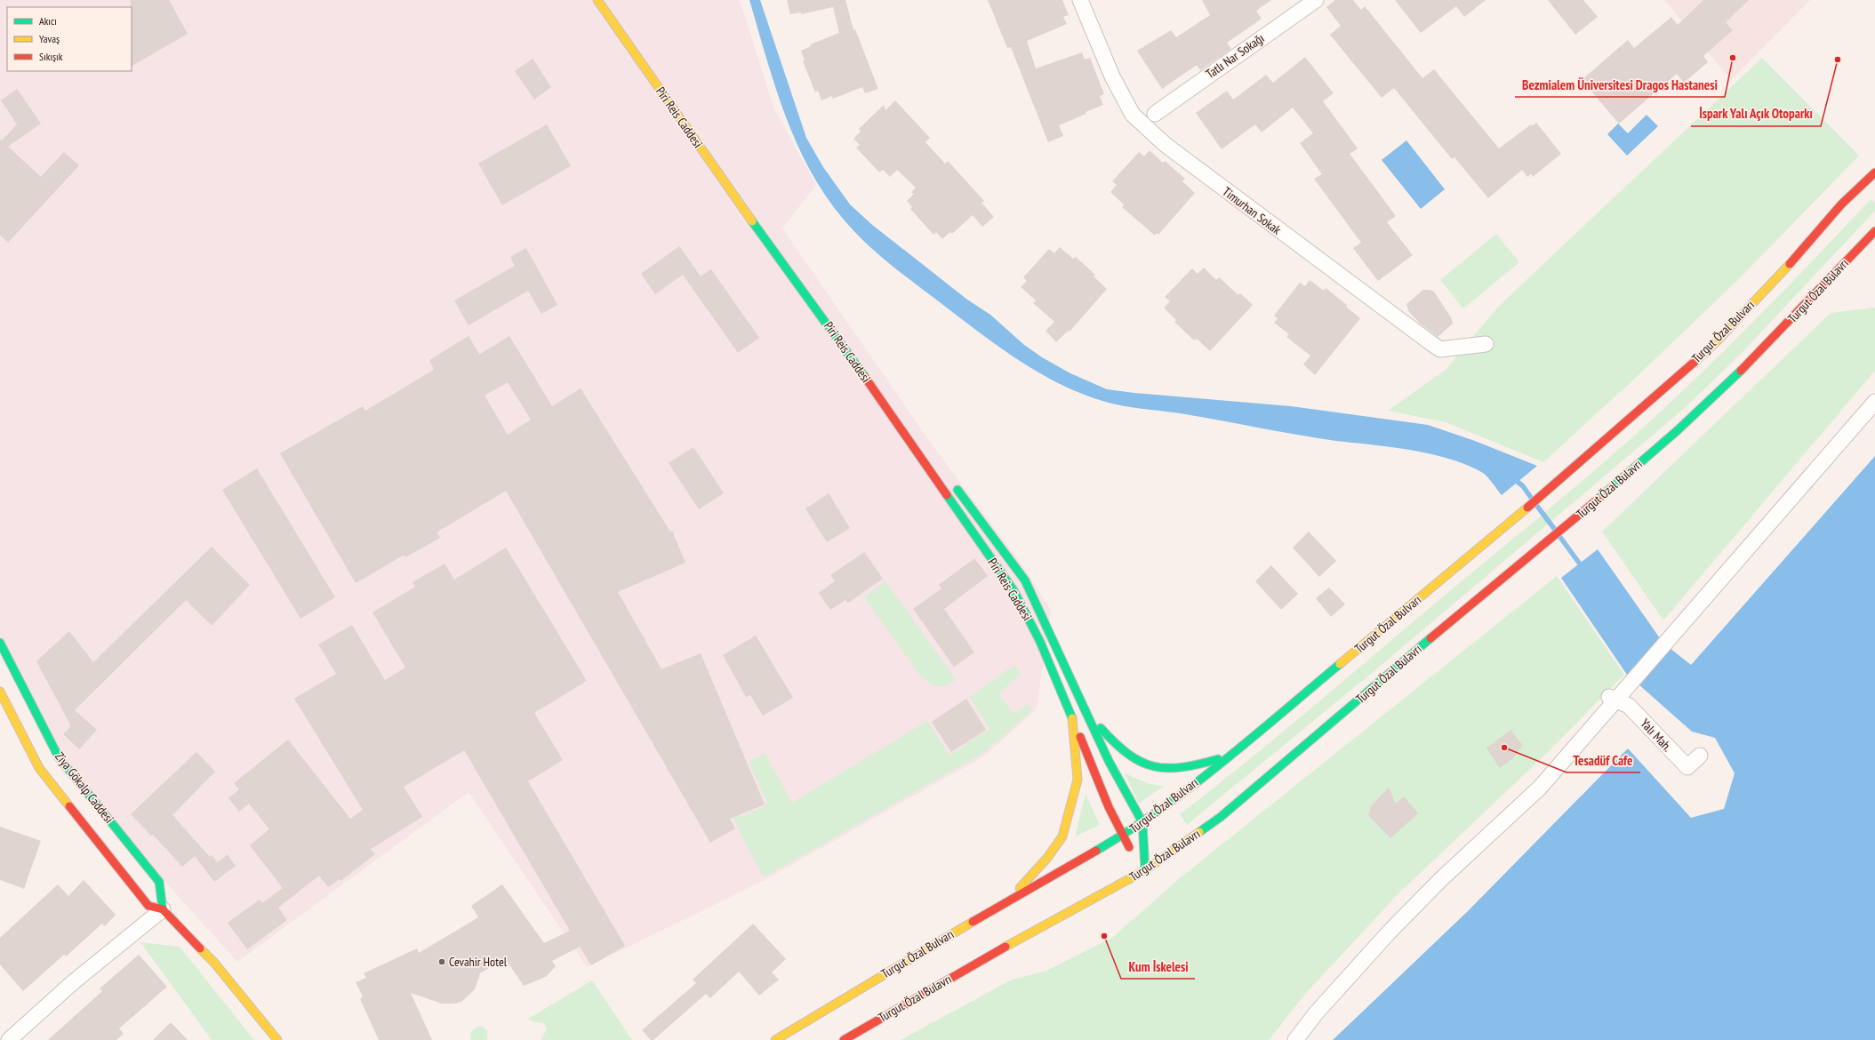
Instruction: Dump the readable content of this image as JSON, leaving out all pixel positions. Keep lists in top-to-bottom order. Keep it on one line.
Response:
{"streets":{"main road":["Piri Reis Caddesi","Turgut Özal Bulavrı","Turgut Özal Bulvarı","Ziya Gökalp Caddesi"],"street":["Tatlı Nar Sokağı","Timurhan Sokak","Yalı Mah."]},"crossings":[["Piri Reis Caddesi","Turgut Özal Bulavrı"],["Piri Reis Caddesi","Turgut Özal Bulvarı"]],"places":["Bezmialem Üniversitesi Dragos Hastanesi","İspark Yalı Açık Otoparkı","Tesadüf Cafe","Kum İskelesi","Cevahir Hotel"],"legend":["Akıcı","Yavaş","Sıkışık"]}
